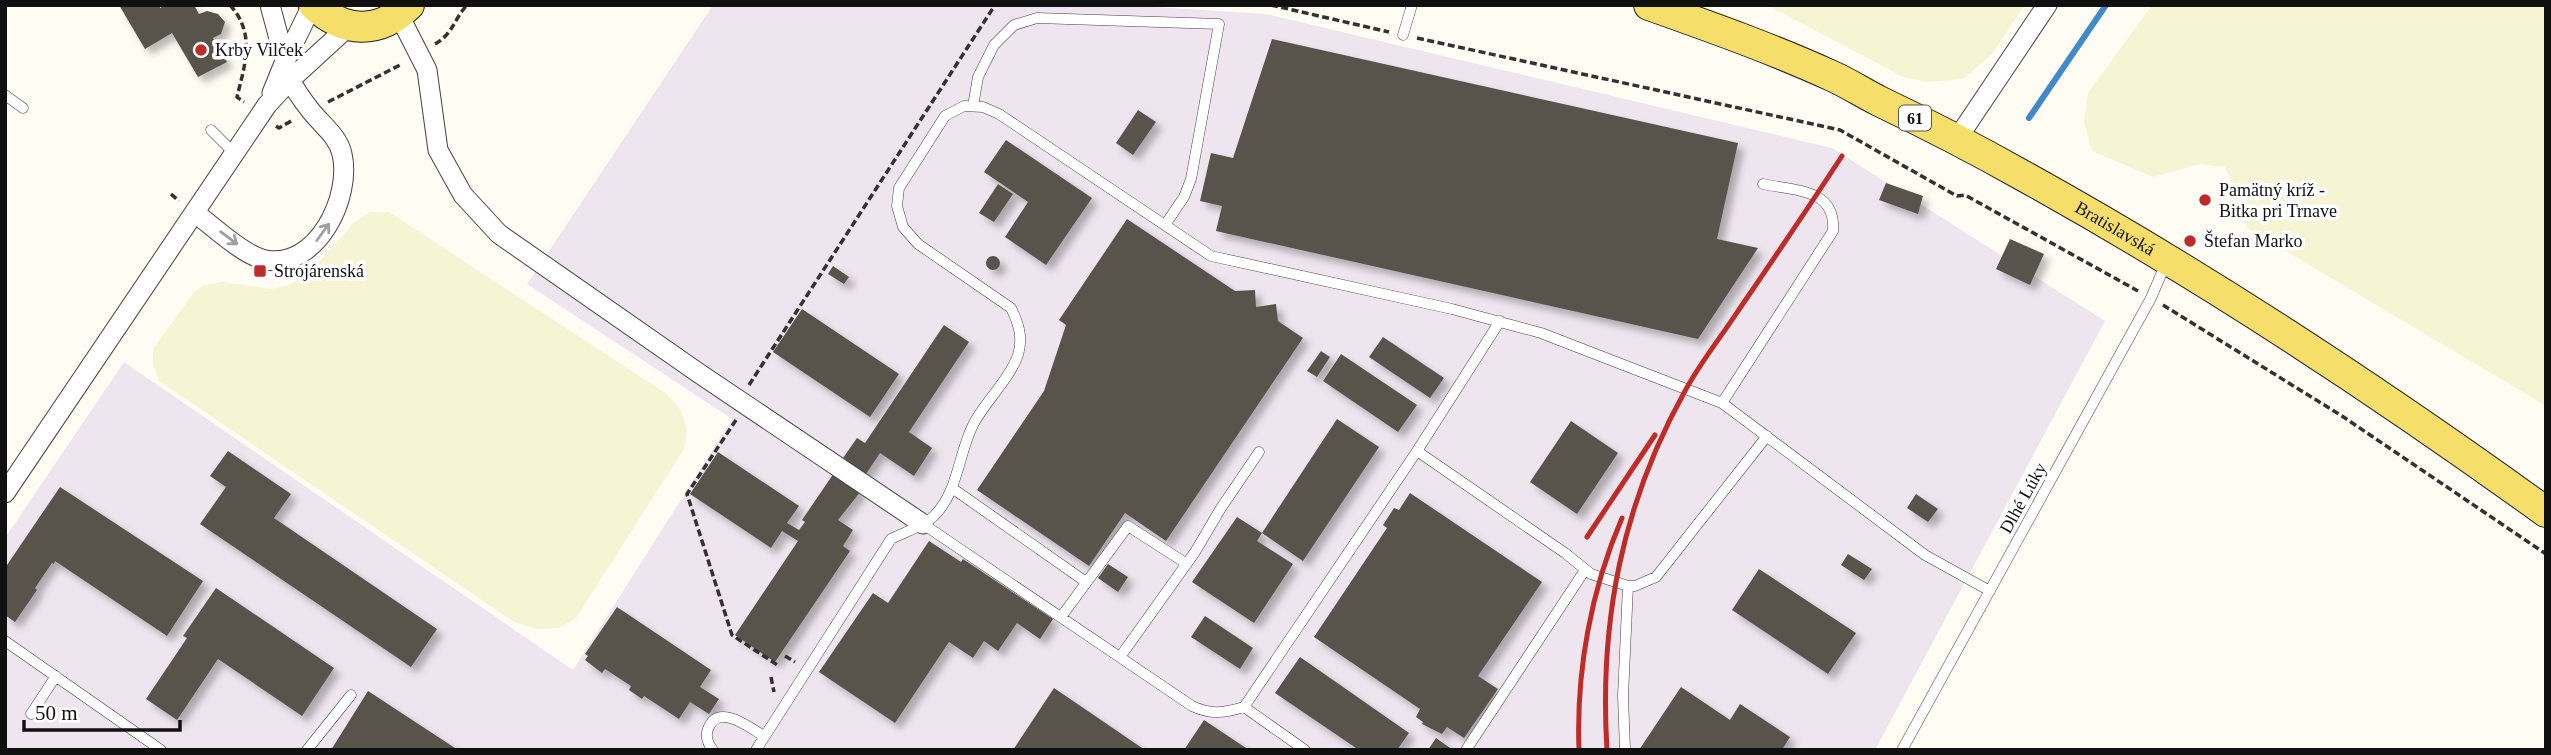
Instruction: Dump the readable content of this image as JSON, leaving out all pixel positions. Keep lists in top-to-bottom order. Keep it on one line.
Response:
{"streets":{"main road":["61","Bratislavská"],"lane":["Dlhé Lúky"]},"crossings":[["Bratislavská","Dlhé Lúky"]],"places":{"other":["Krby Vilček","Pamätný kríž - Bitka pri Trnave","Štefan Marko"],"transit":["Strojárenská"]},"scale_bar":"50 m"}
